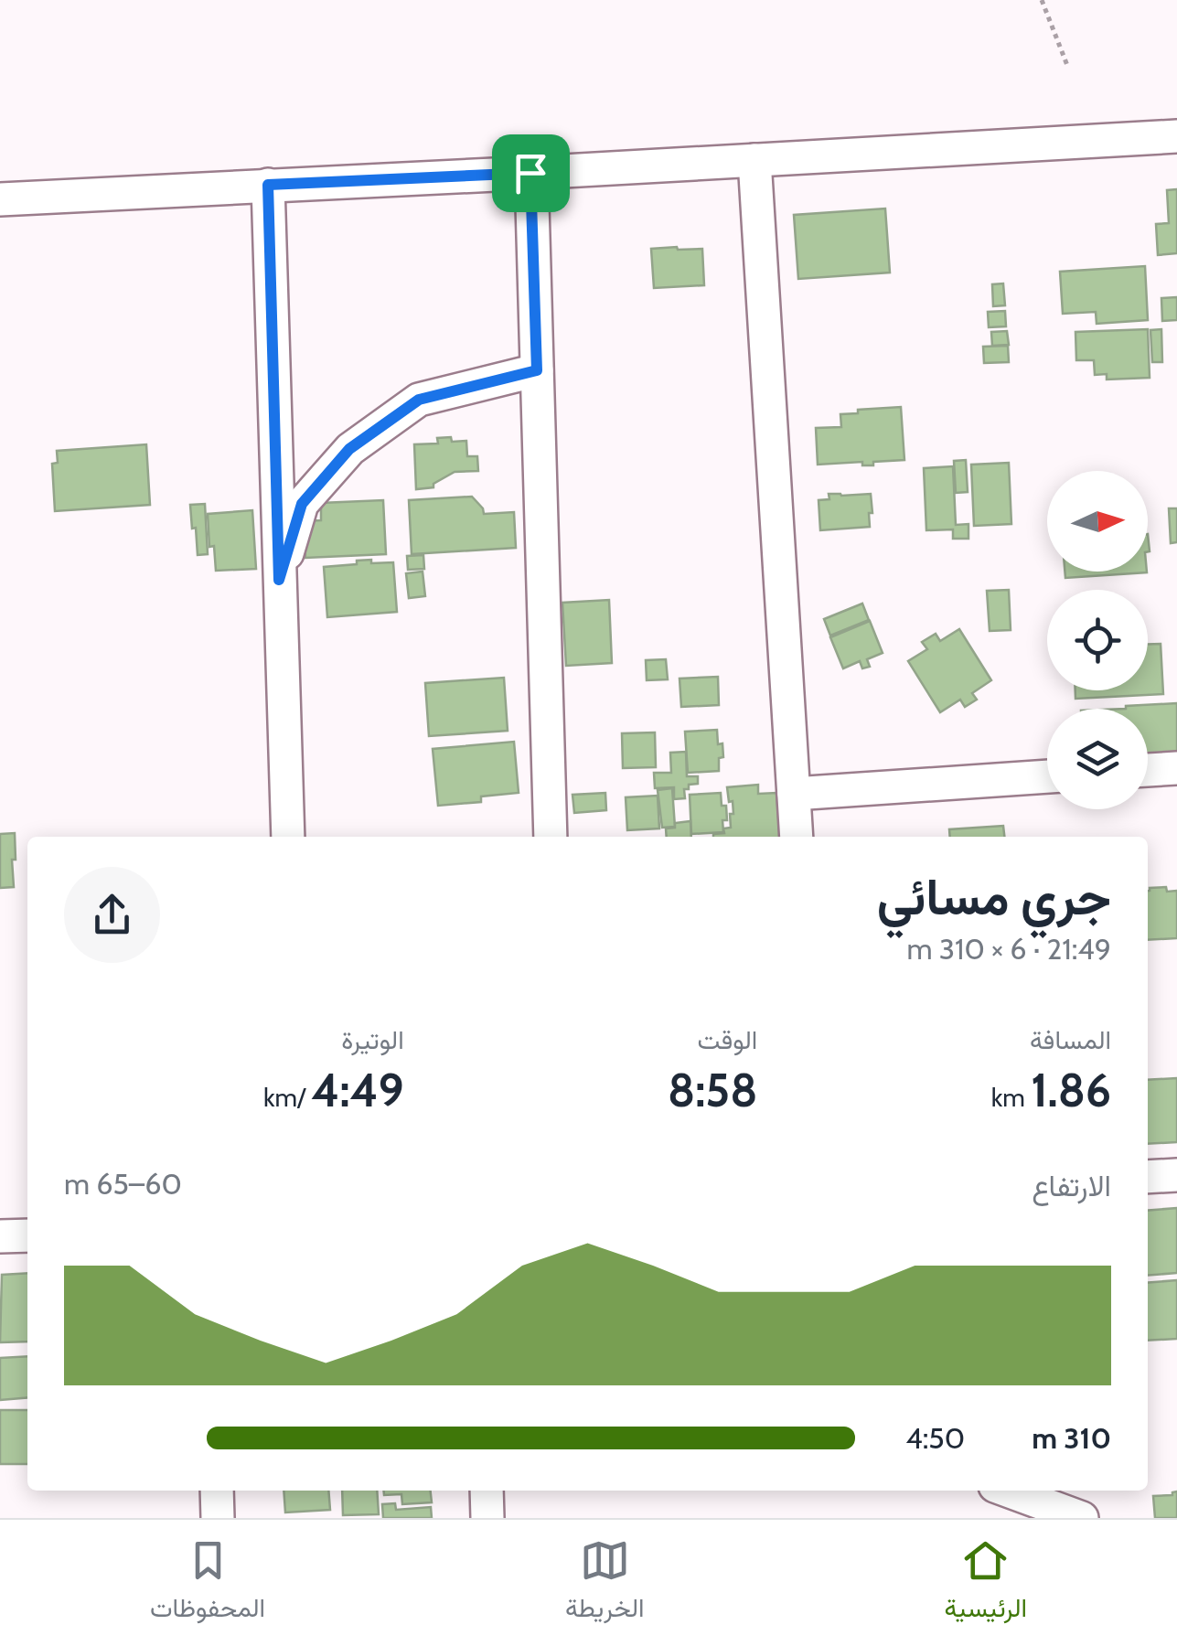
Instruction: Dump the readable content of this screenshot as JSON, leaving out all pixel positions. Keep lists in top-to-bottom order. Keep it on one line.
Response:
{"north":"right","page":{"heading":["جري مسائي","21:49 · 6 × 310 m"],"stats":[["المسافة","1.86 km"],["الوقت","8:58"],["الوتيرة","4:49 /km"]],"chart":["الارتفاع","60–65 m"],"list":[{"name":"310 m","note":"4:50"}],"tabs":["الرئيسية","الخريطة","المحفوظات"]}}
